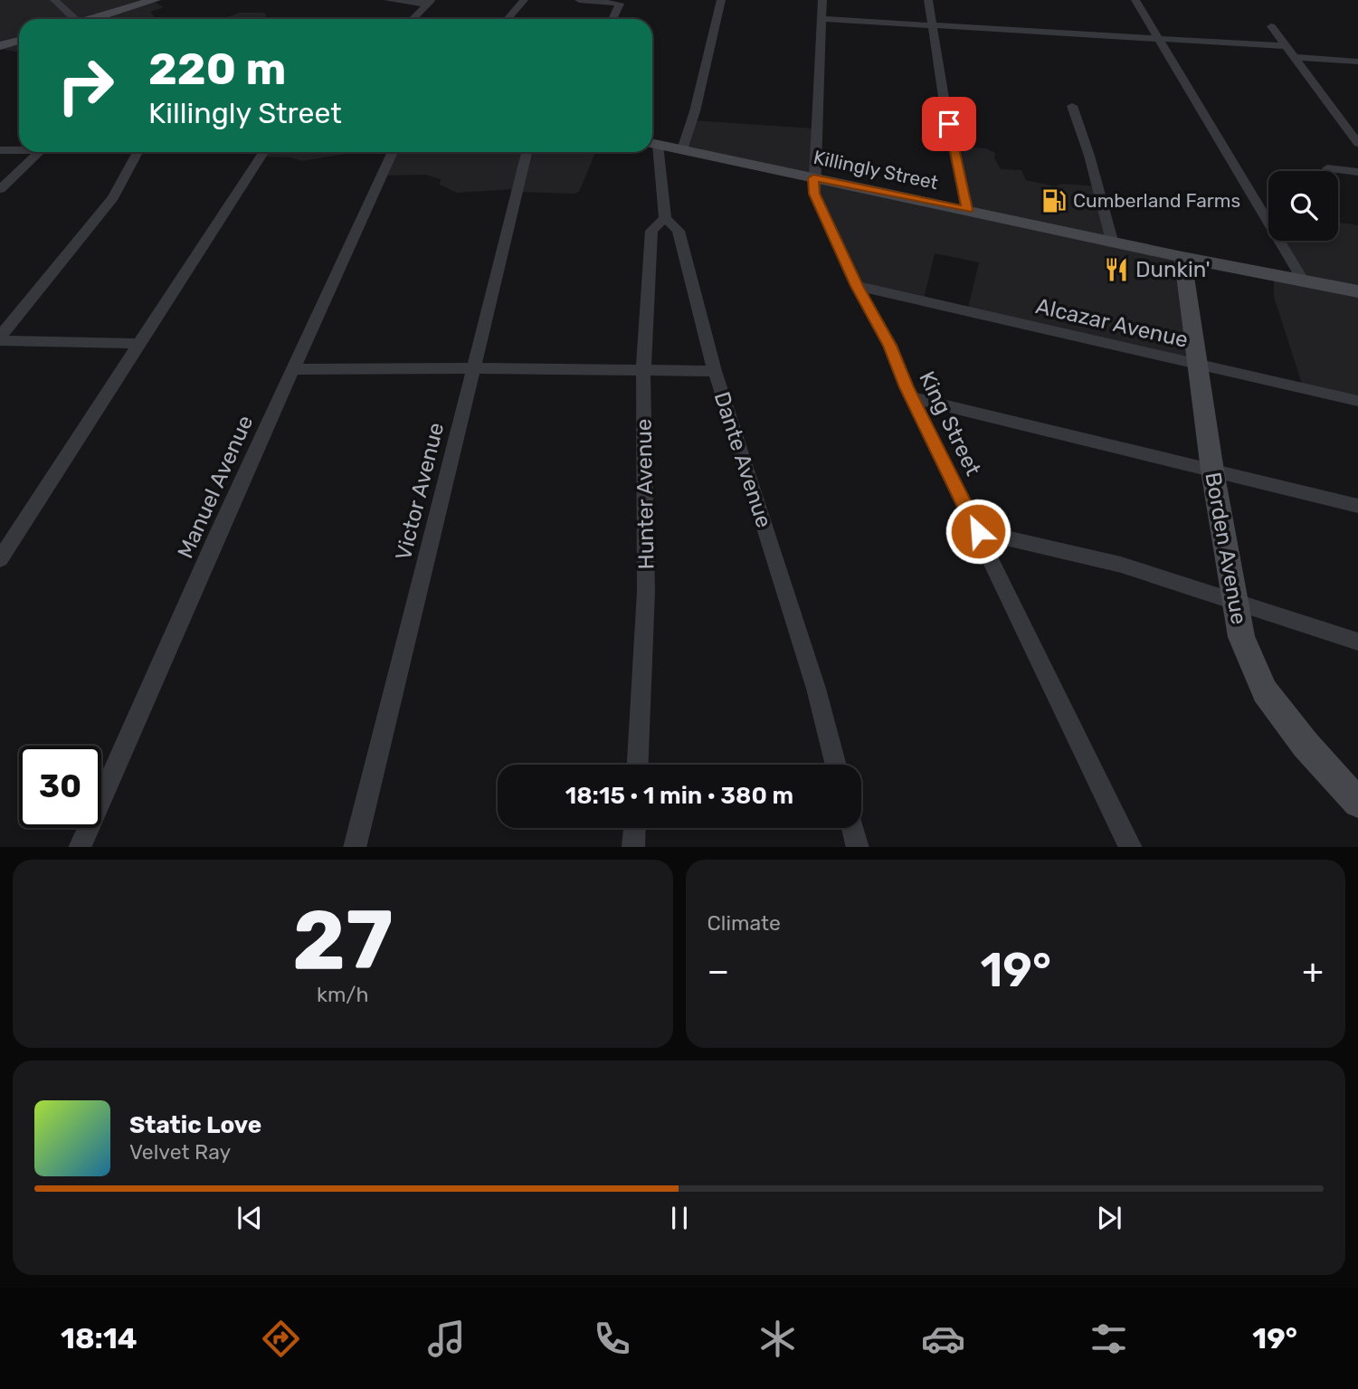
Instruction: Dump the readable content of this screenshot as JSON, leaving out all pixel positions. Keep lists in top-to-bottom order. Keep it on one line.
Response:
{"streets":{"main road":["Killingly Street","Borden Avenue"],"street":["Alcazar Avenue","King Street","Dante Avenue","Manuel Avenue","Victor Avenue","Hunter Avenue"]},"crossings":[["Killingly Street","King Street"],["Killingly Street","Dante Avenue"],["Killingly Street","Borden Avenue"],["Alcazar Avenue","King Street"],["Alcazar Avenue","Borden Avenue"],["Dante Avenue","Hunter Avenue"]],"places":{"fuel station":["Cumberland Farms"],"restaurant":["Dunkin'"]},"page":{"turn":["220 m","Killingly Street"],"limit":"30","trip":"18:15 · 1 min · 380 m","tile":[["27","km/h"],"Climate"],"heat":["−","19°","+"],"song":["Static Love","Velvet Ray"],"tabs":["18:14","19°"]}}
